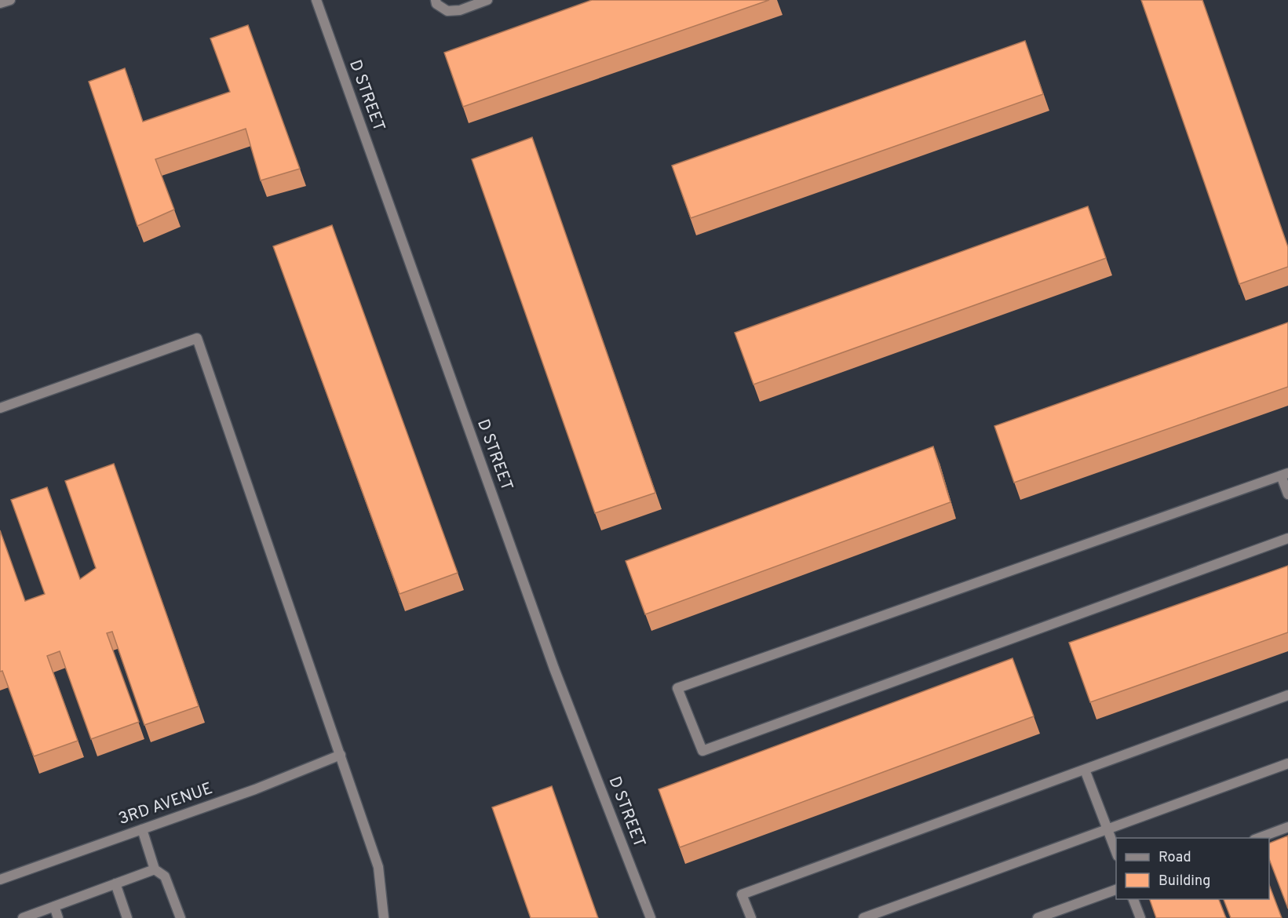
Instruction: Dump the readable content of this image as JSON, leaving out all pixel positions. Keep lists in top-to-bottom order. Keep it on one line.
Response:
{"streets":{"street":["D STREET","3RD AVENUE"]},"legend":["Road","Building"]}
